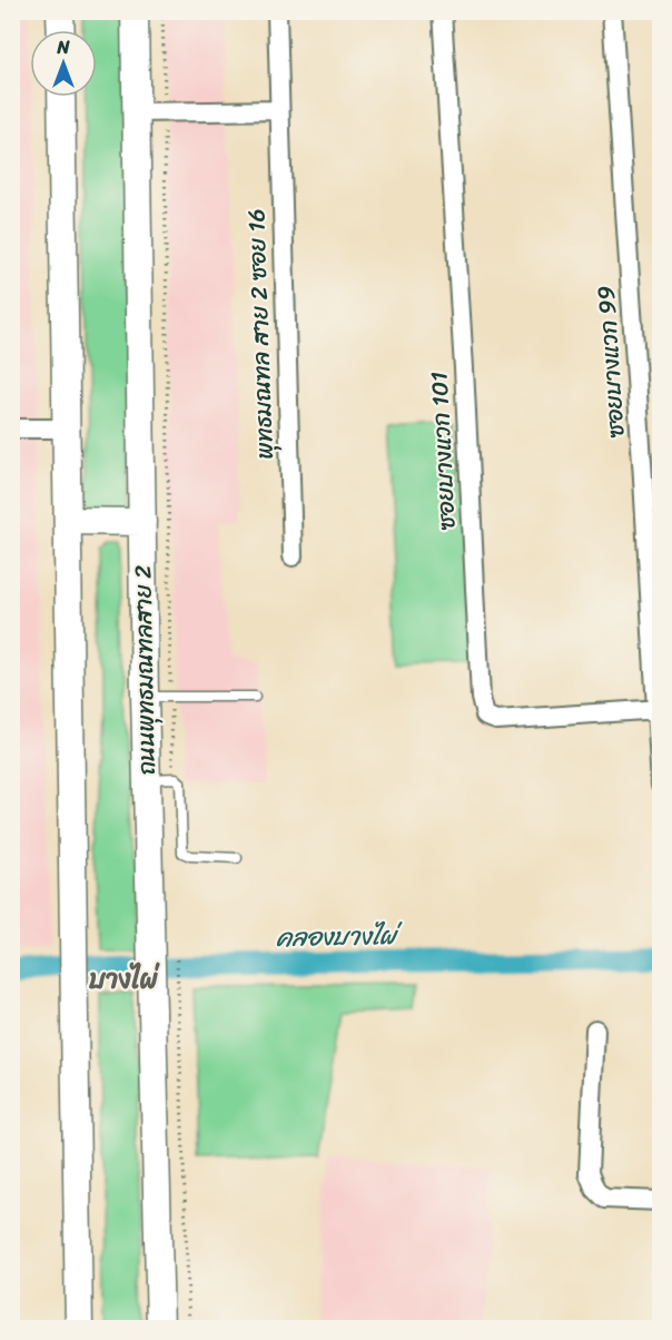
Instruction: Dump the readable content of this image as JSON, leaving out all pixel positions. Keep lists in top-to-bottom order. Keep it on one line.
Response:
{"streets":{"main road":["ถนนพุทธมณฑลสาย 2"],"street":["พุทธมณฑล สาย 2 ซอย 16","ซอยบางแวก 99","ซอยบางแวก 101"]},"crossings":[["ซอยบางแวก 99","ซอยบางแวก 101"]],"districts":["บางไผ่"],"water":["คลองบางไผ่"],"north":"top"}
